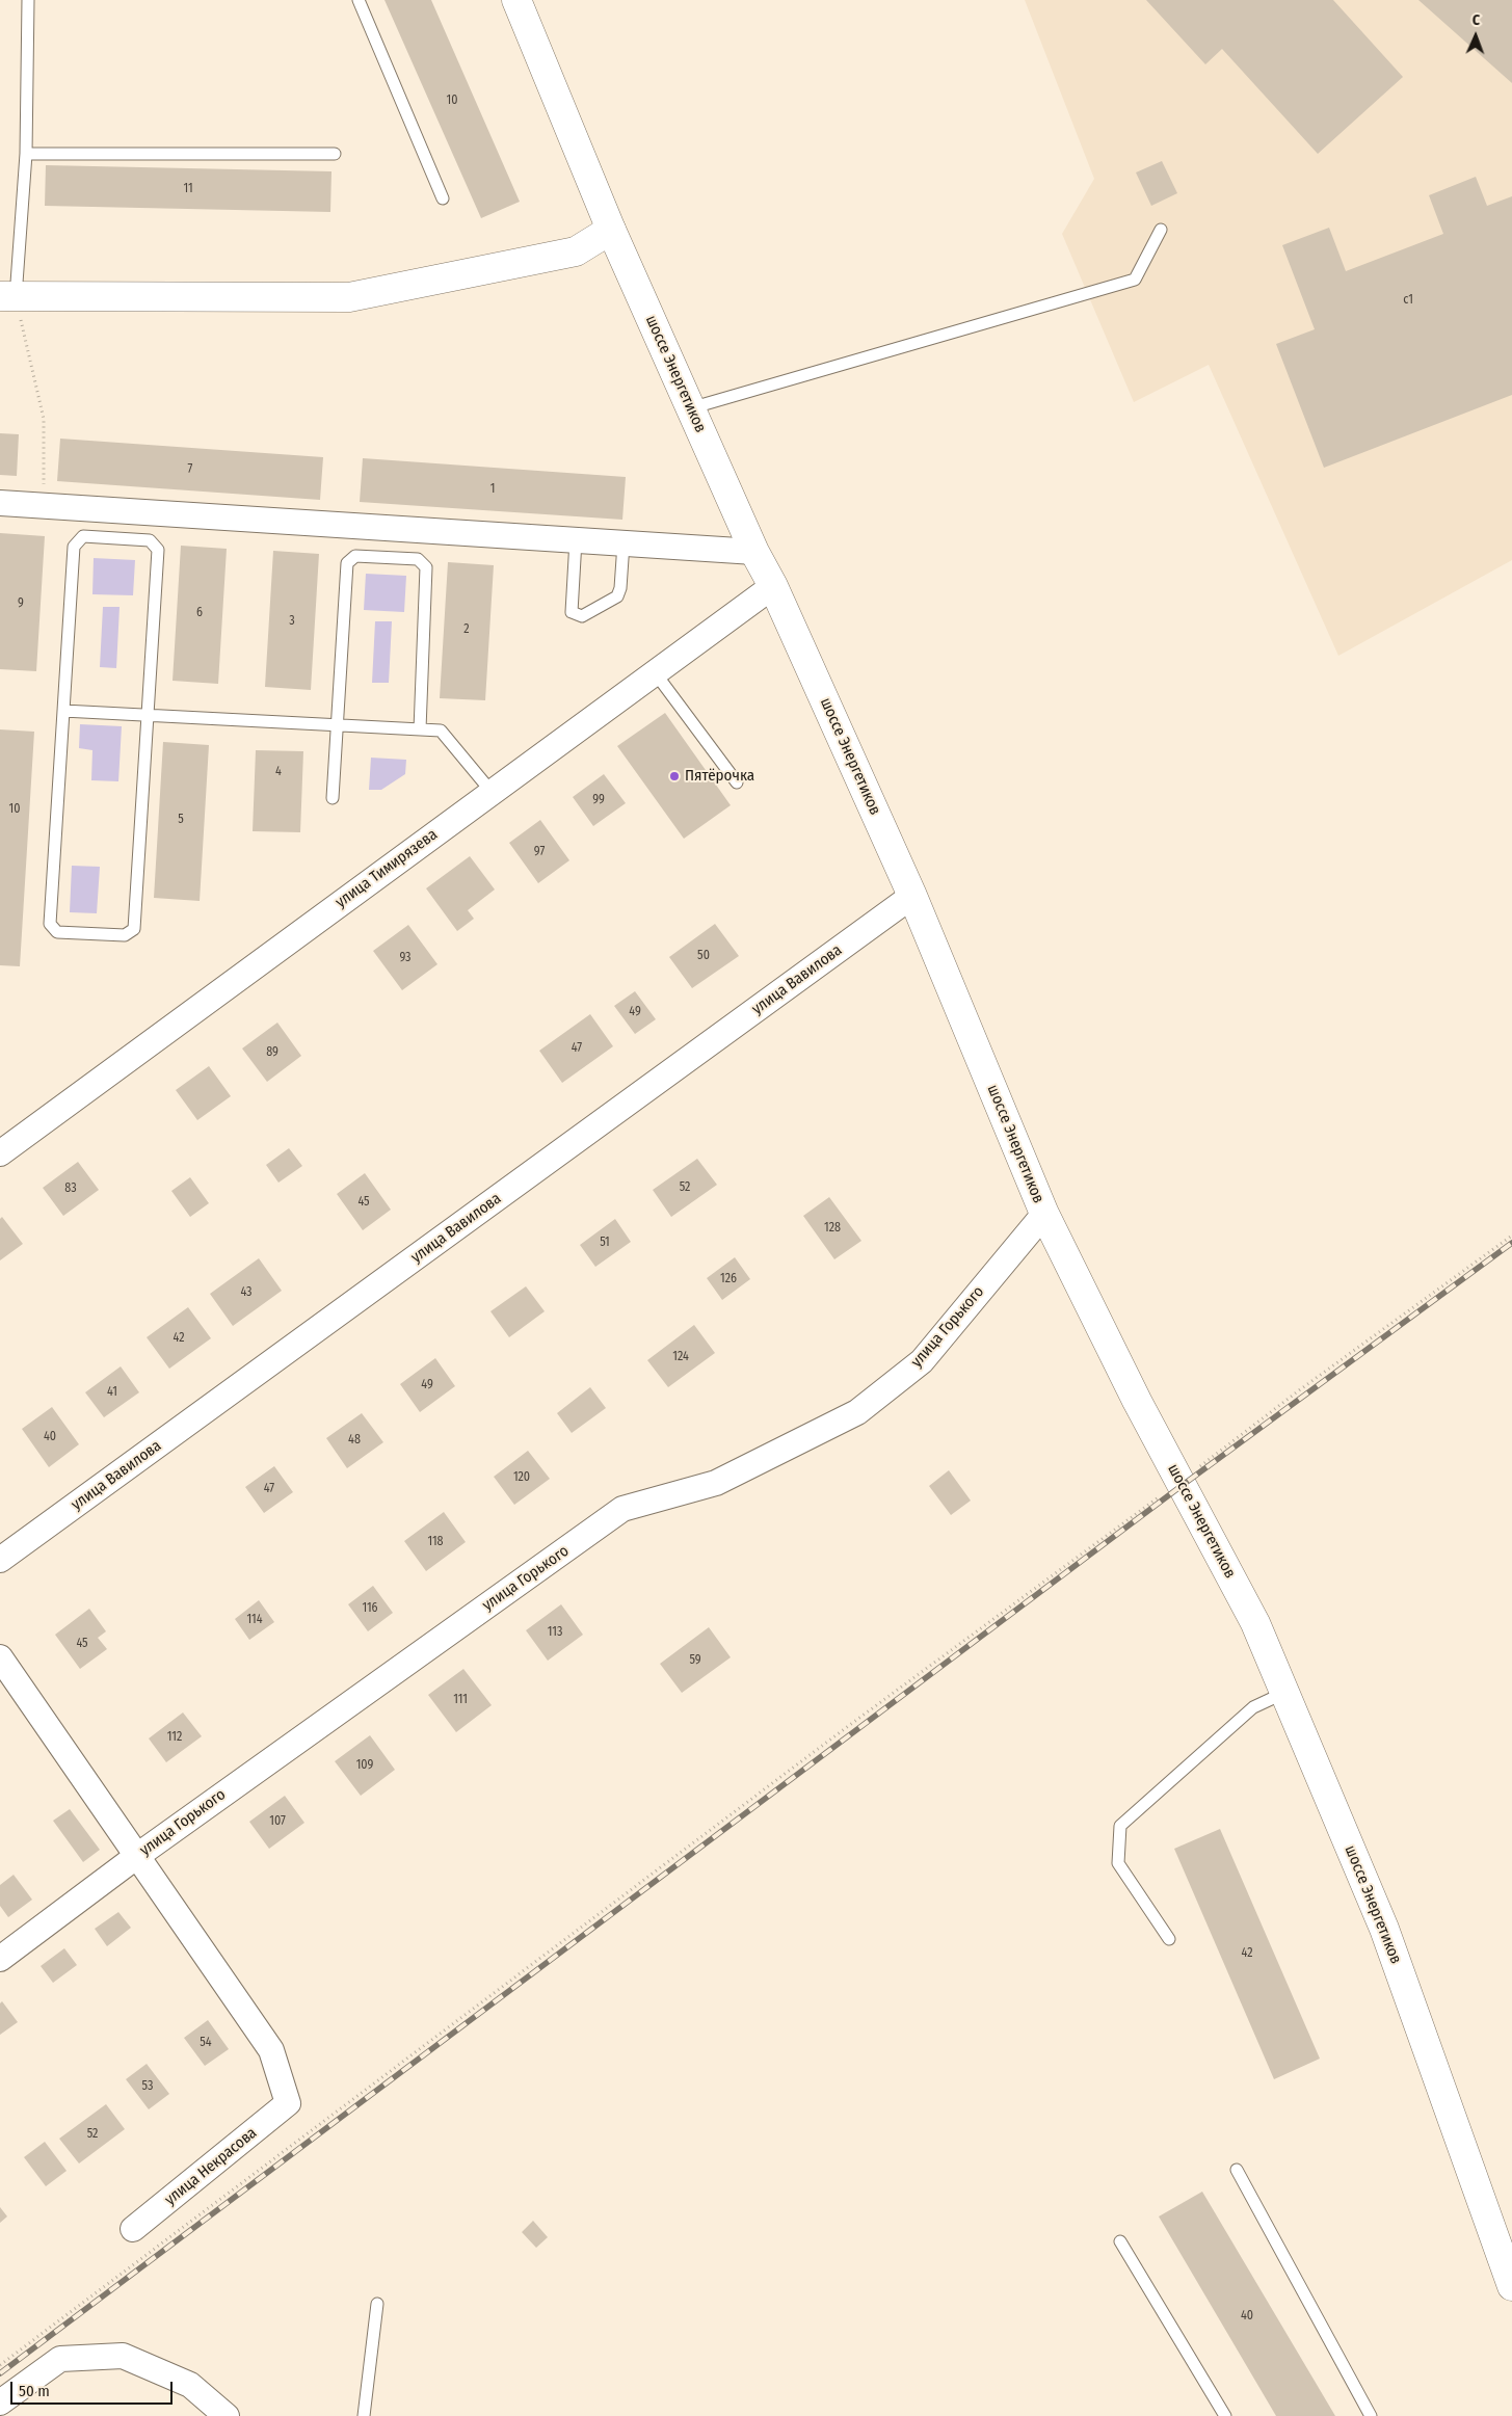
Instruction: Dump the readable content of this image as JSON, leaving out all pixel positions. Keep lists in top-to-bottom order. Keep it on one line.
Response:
{"streets":{"main road":["шоссе Энергетиков"],"street":["улица Тимирязева","улица Вавилова","улица Горького","улица Некрасова"]},"crossings":[["шоссе Энергетиков","улица Тимирязева"],["шоссе Энергетиков","улица Вавилова"],["шоссе Энергетиков","улица Горького"],["улица Горького","улица Некрасова"]],"places":["Пятёрочка"],"house_numbers":["10","11","с1","7","1","9","6","3","2","4","99","10","5","97","50","93","49","47","89","52","83","45","128","51","126","43","42","124","49","41","40","48","120","47","118","116","114","113","45","59","111","112","109","107","42","54","53","52","40"],"scale_bar":"50 m","north":"top"}
